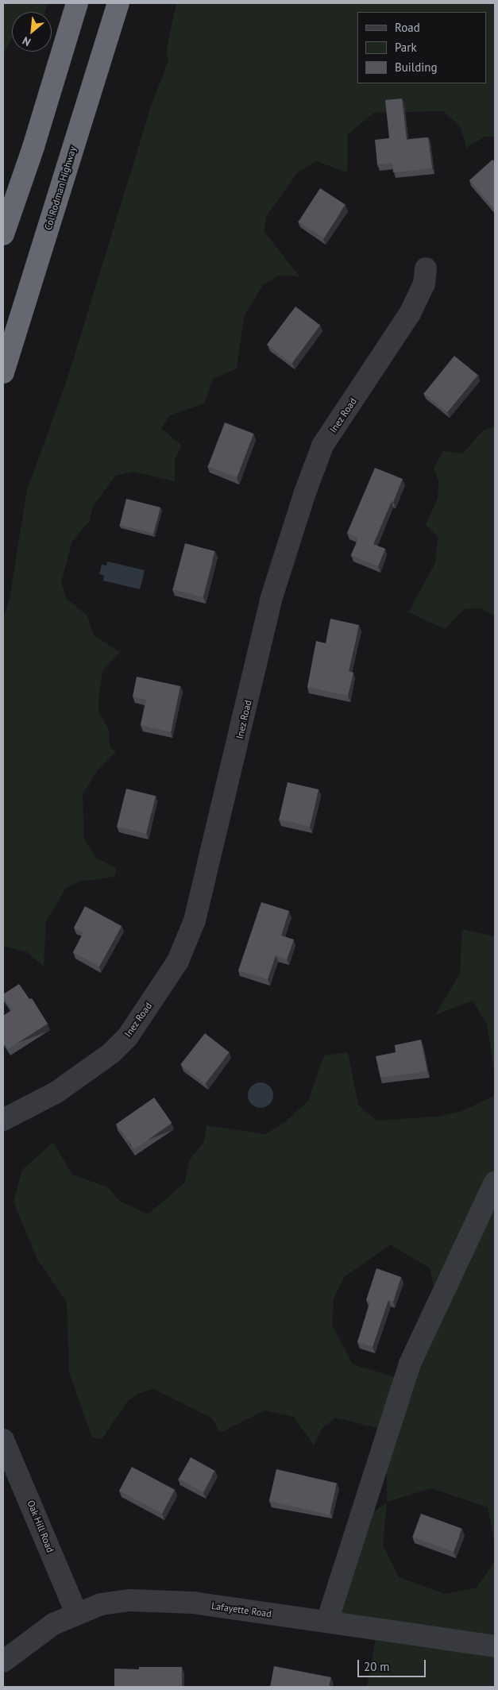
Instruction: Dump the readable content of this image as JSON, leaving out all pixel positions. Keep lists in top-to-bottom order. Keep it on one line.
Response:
{"streets":{"highway":["Col Rodman Highway"],"street":["Inez Road","Oak Hill Road","Lafayette Road"]},"crossings":[["Oak Hill Road","Lafayette Road"]],"legend":["Road","Park","Building"],"scale_bar":"20 m","north":"bottom left"}
